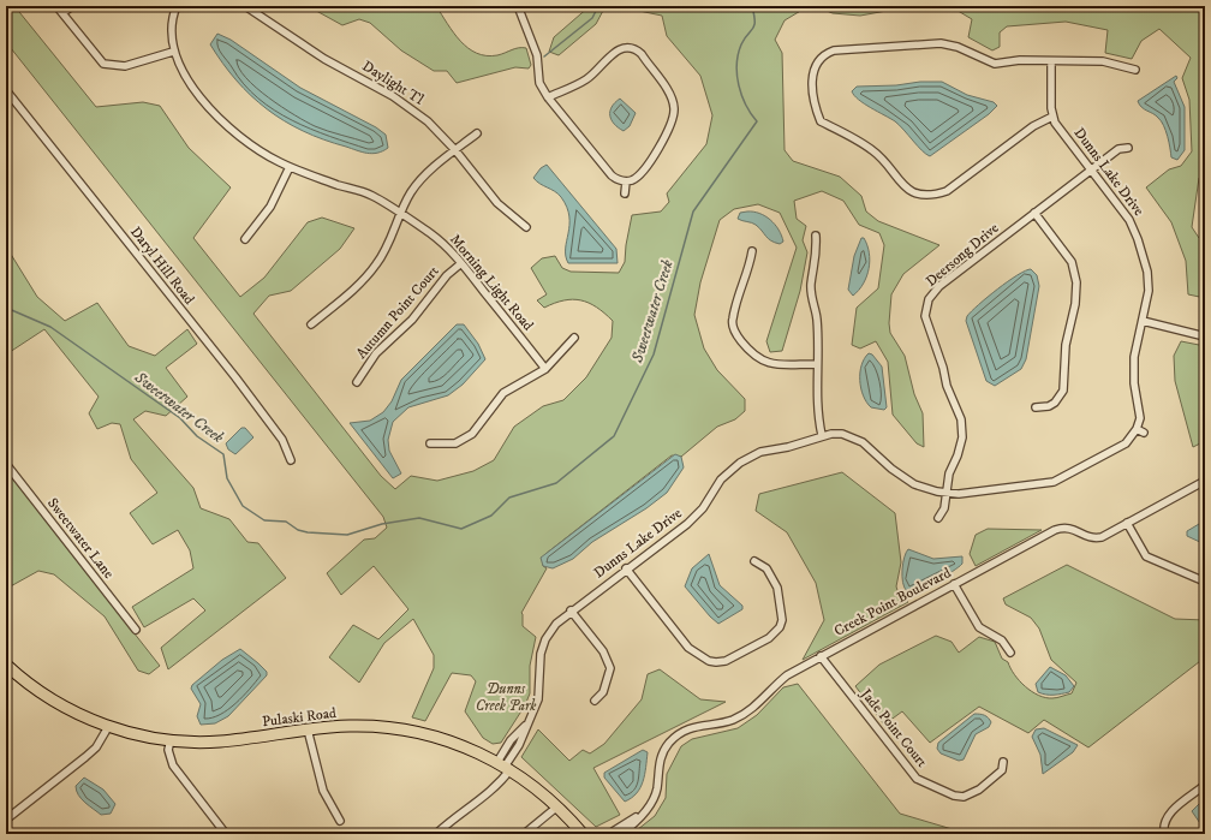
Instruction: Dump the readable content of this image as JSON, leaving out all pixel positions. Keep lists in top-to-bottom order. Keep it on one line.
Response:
{"streets":{"main road":["Pulaski Road"],"street":["Daylight Tl","Dunns Lake Drive","Deersong Drive","Daryl Hill Road","Morning Light Road","Autumn Point Court","Sweetwater Lane","Creek Point Boulevard","Jade Point Court"]},"crossings":[["Dunns Lake Drive","Deersong Drive"],["Dunns Lake Drive","Pulaski Road"],["Morning Light Road","Autumn Point Court"],["Creek Point Boulevard","Jade Point Court"]],"water":["Sweetwater Creek"],"parks":["Dunns Creek Park"]}
